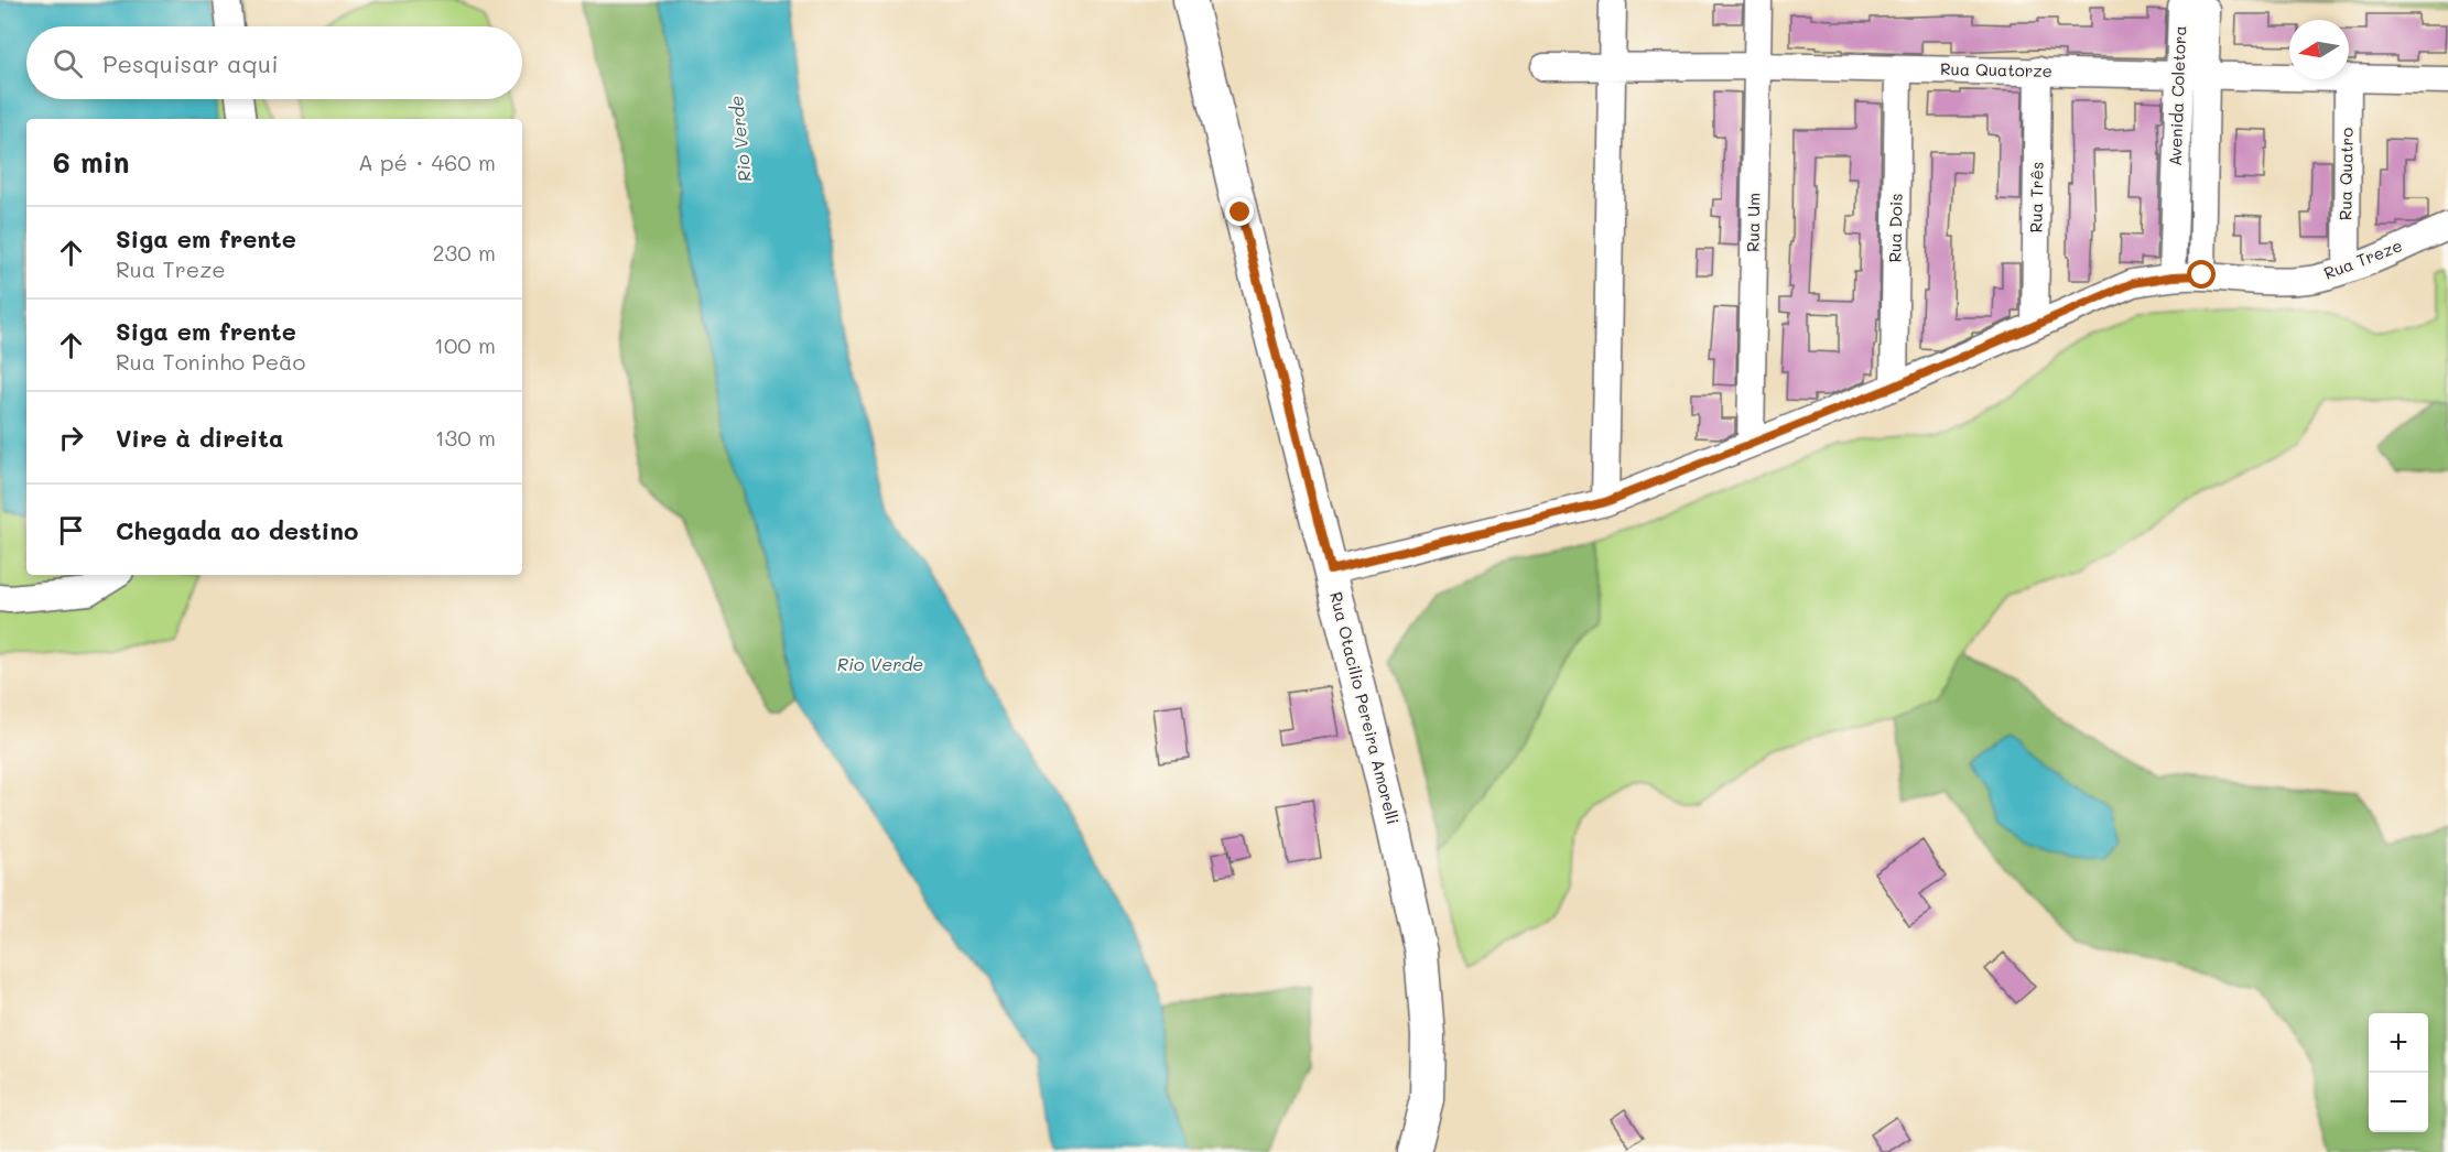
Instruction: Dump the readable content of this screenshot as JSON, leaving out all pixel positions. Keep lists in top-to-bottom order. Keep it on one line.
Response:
{"streets":{"main road":["Rua Otacilio Pereira Amorelli"],"street":["Rua Quatorze","Avenida Coletora","Rua Quatro","Rua Três","Rua Um","Rua Dois","Rua Treze"]},"crossings":[["Rua Quatorze","Avenida Coletora"],["Rua Quatorze","Rua Três"],["Rua Quatorze","Rua Um"],["Rua Quatorze","Rua Dois"],["Avenida Coletora","Rua Treze"],["Rua Quatro","Rua Treze"],["Rua Três","Rua Treze"],["Rua Um","Rua Treze"],["Rua Dois","Rua Treze"],["Rua Treze","Rua Otacilio Pereira Amorelli"]],"water":["Rio Verde"],"north":"left","page":{"search":"Pesquisar aqui","heading":["6 min","A pé · 460 m"],"list":[["Siga em frente","Rua Treze","230 m"],["Siga em frente","Rua Toninho Peão","100 m"],["Vire à direita","130 m"],"Chegada ao destino"],"map_buttons":["+","−"]}}
